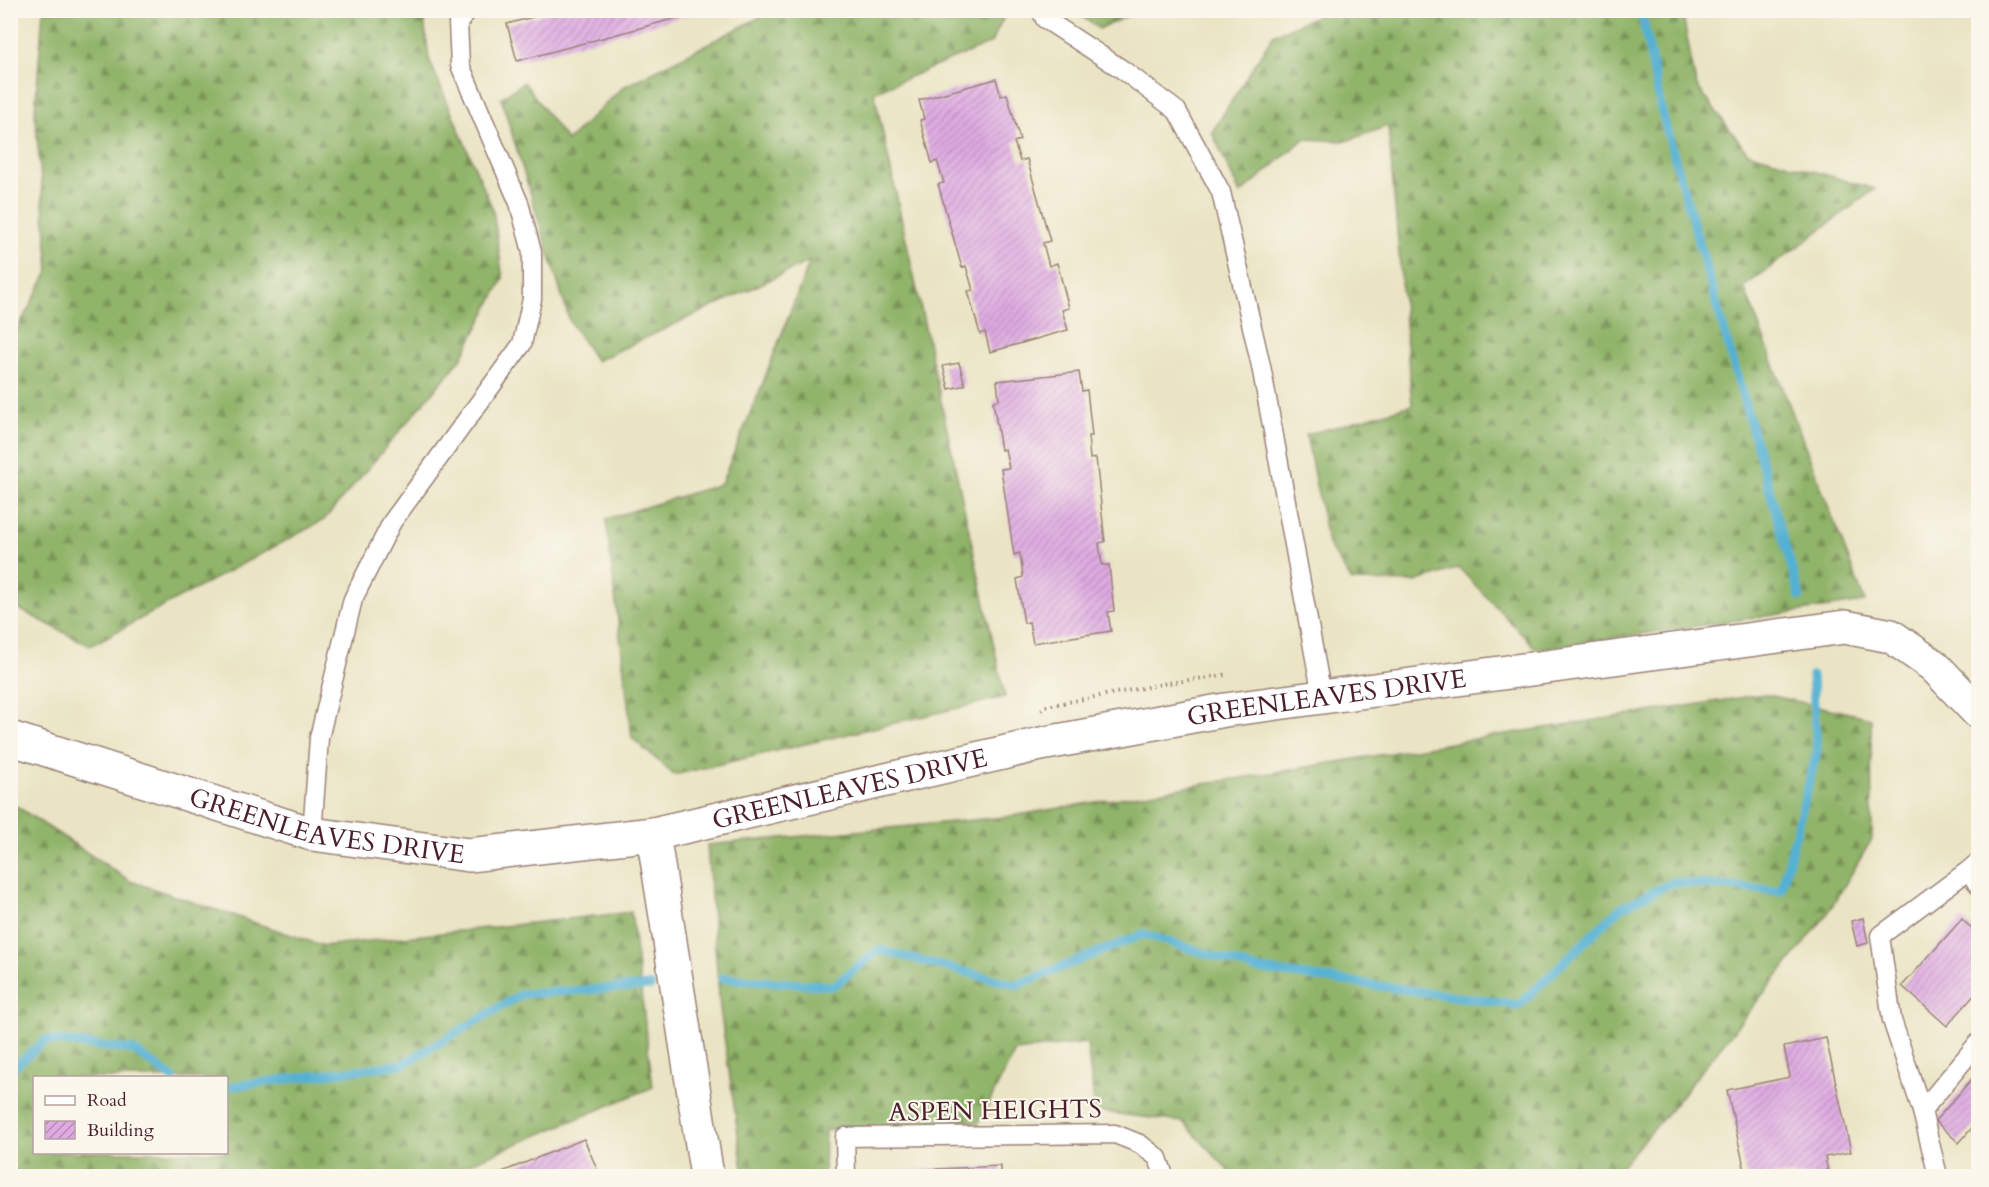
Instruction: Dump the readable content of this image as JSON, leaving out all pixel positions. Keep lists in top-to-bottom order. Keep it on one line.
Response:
{"streets":{"street":["GREENLEAVES DRIVE"],"lane":["ASPEN HEIGHTS"]},"legend":["Road","Building"]}
